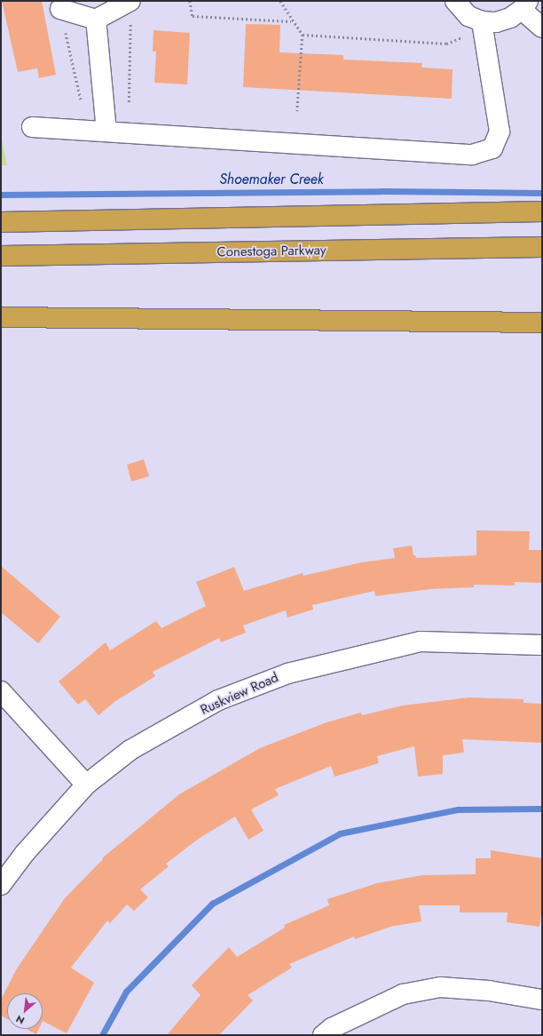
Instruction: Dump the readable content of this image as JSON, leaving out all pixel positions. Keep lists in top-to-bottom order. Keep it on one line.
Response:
{"streets":{"highway":["Conestoga Parkway"],"street":["Ruskview Road"]},"water":["Shoemaker Creek"],"north":"bottom left"}
